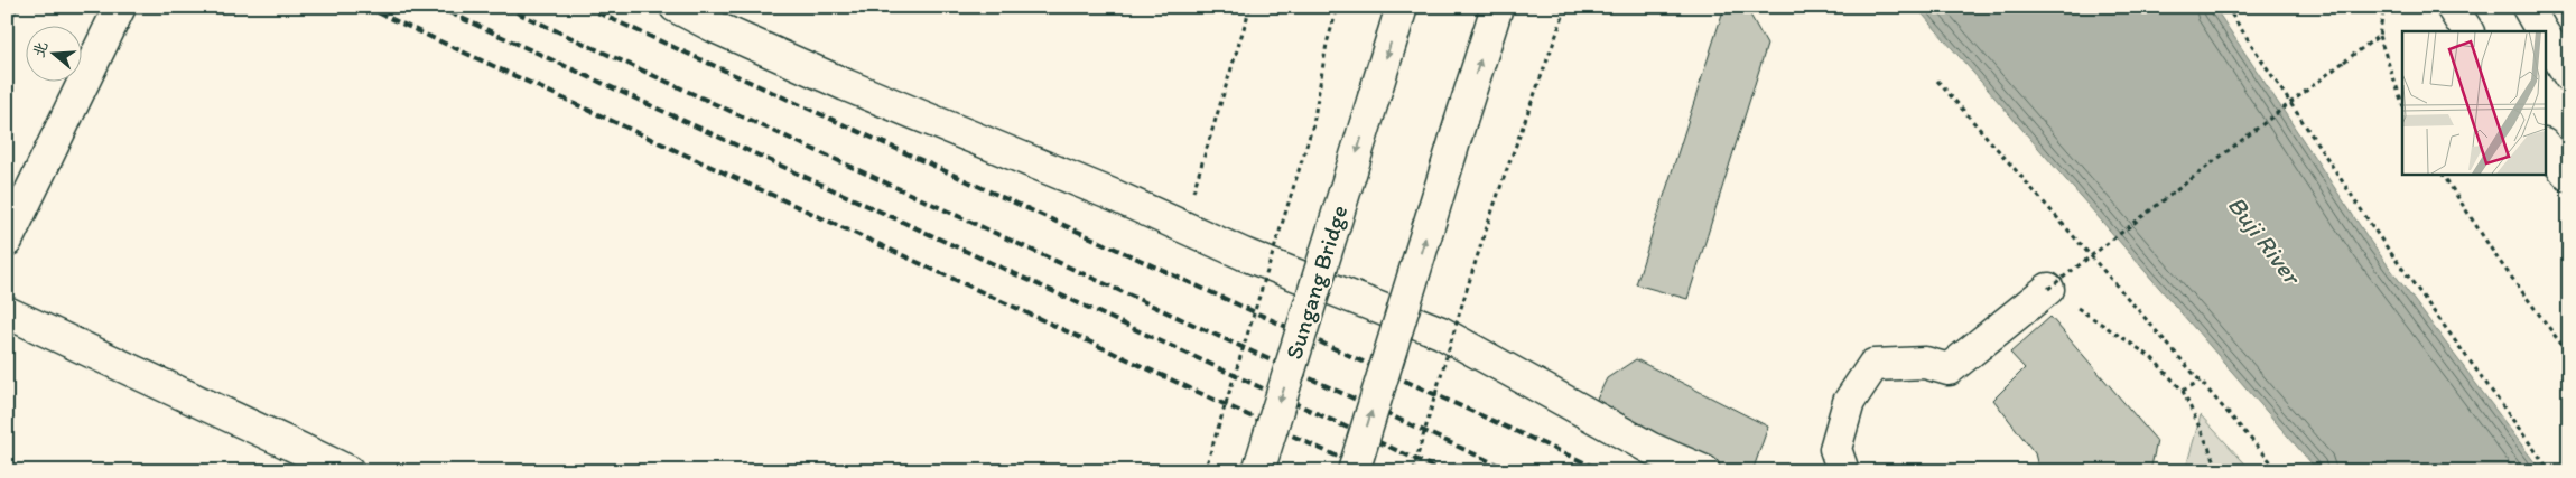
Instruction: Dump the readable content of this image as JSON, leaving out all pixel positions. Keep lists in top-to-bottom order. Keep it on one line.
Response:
{"streets":{"main road":["Sungang Bridge"]},"water":["Buji River"],"north":"left"}
